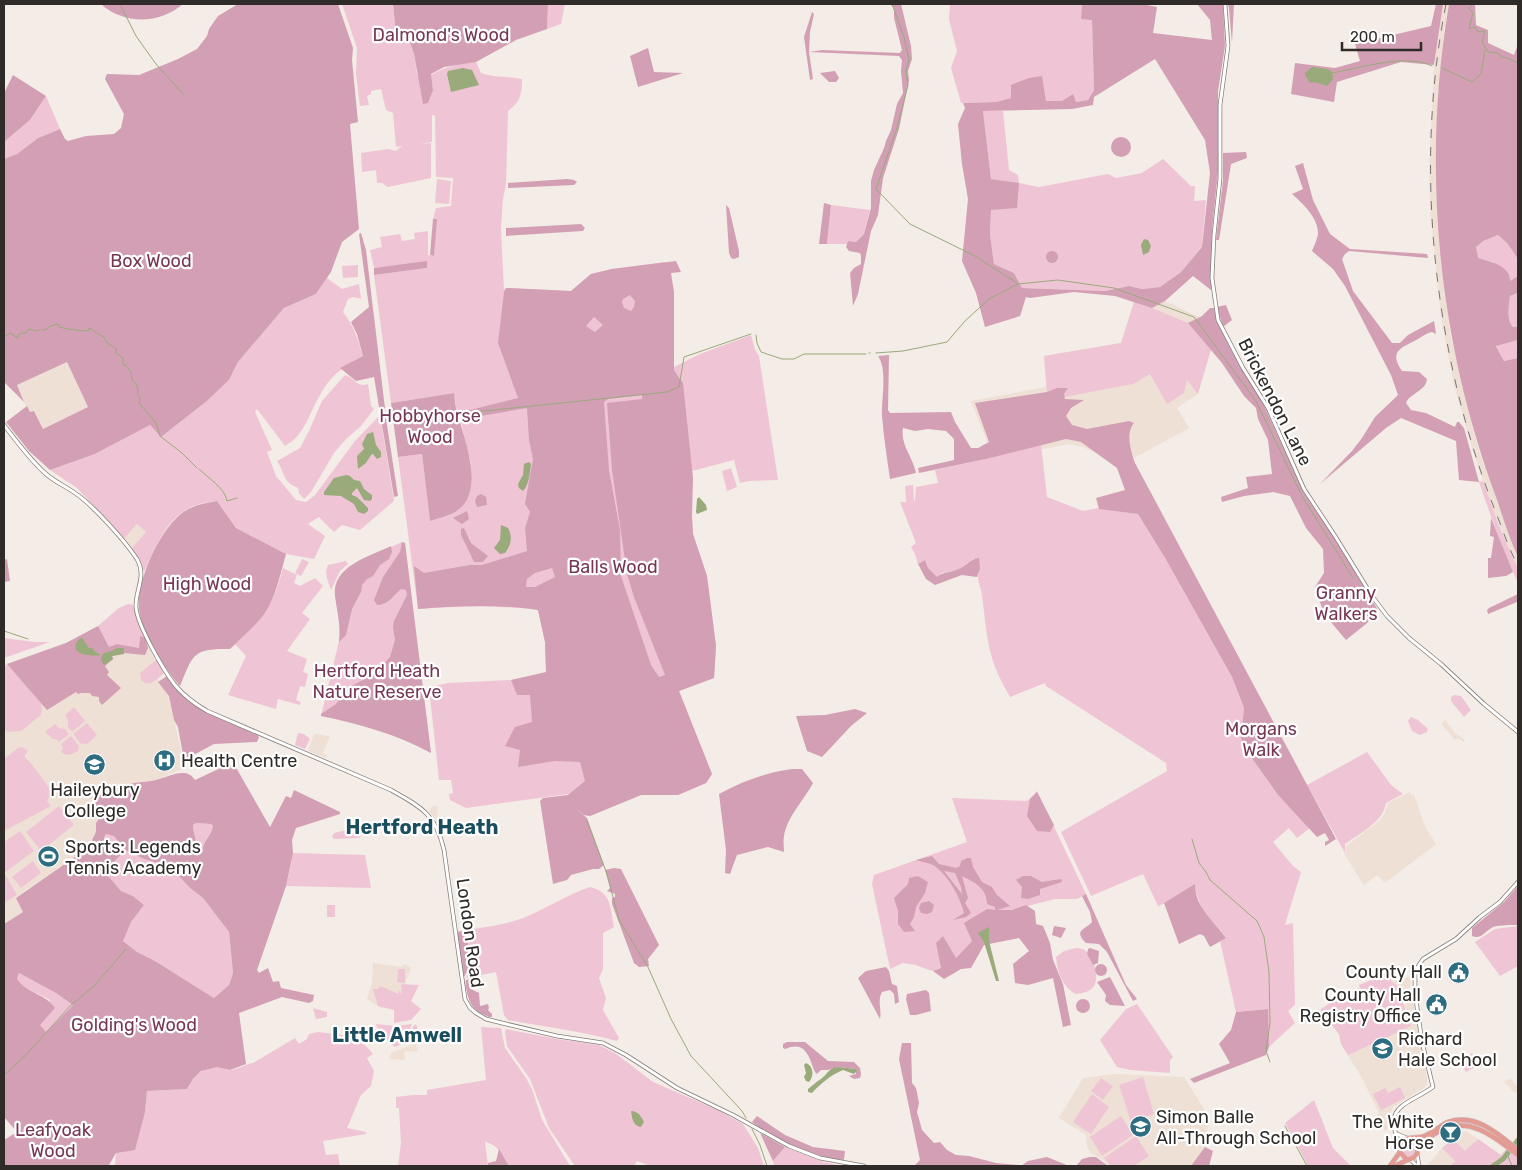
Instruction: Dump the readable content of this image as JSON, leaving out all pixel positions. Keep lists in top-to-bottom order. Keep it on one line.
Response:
{"streets":{"main road":["Brickendon Lane","London Road"]},"districts":["Hertford Heath","Little Amwell"],"parks":["Dalmond's Wood","Box Wood","Hobbyhorse Wood","Balls Wood","High Wood","Granny Walkers","Hertford Heath Nature Reserve","Morgans Walk","Golding's Wood","Leafyoak Wood"],"places":{"hospital":["Health Centre"],"school or university":["Haileybury College","Richard Hale School","Simon Balle All-Through School"],"sports":["Sports: Legends Tennis Academy"],"public building":["County Hall","County Hall Registry Office"],"bar":["The White Horse"]},"scale_bar":"200 m"}
